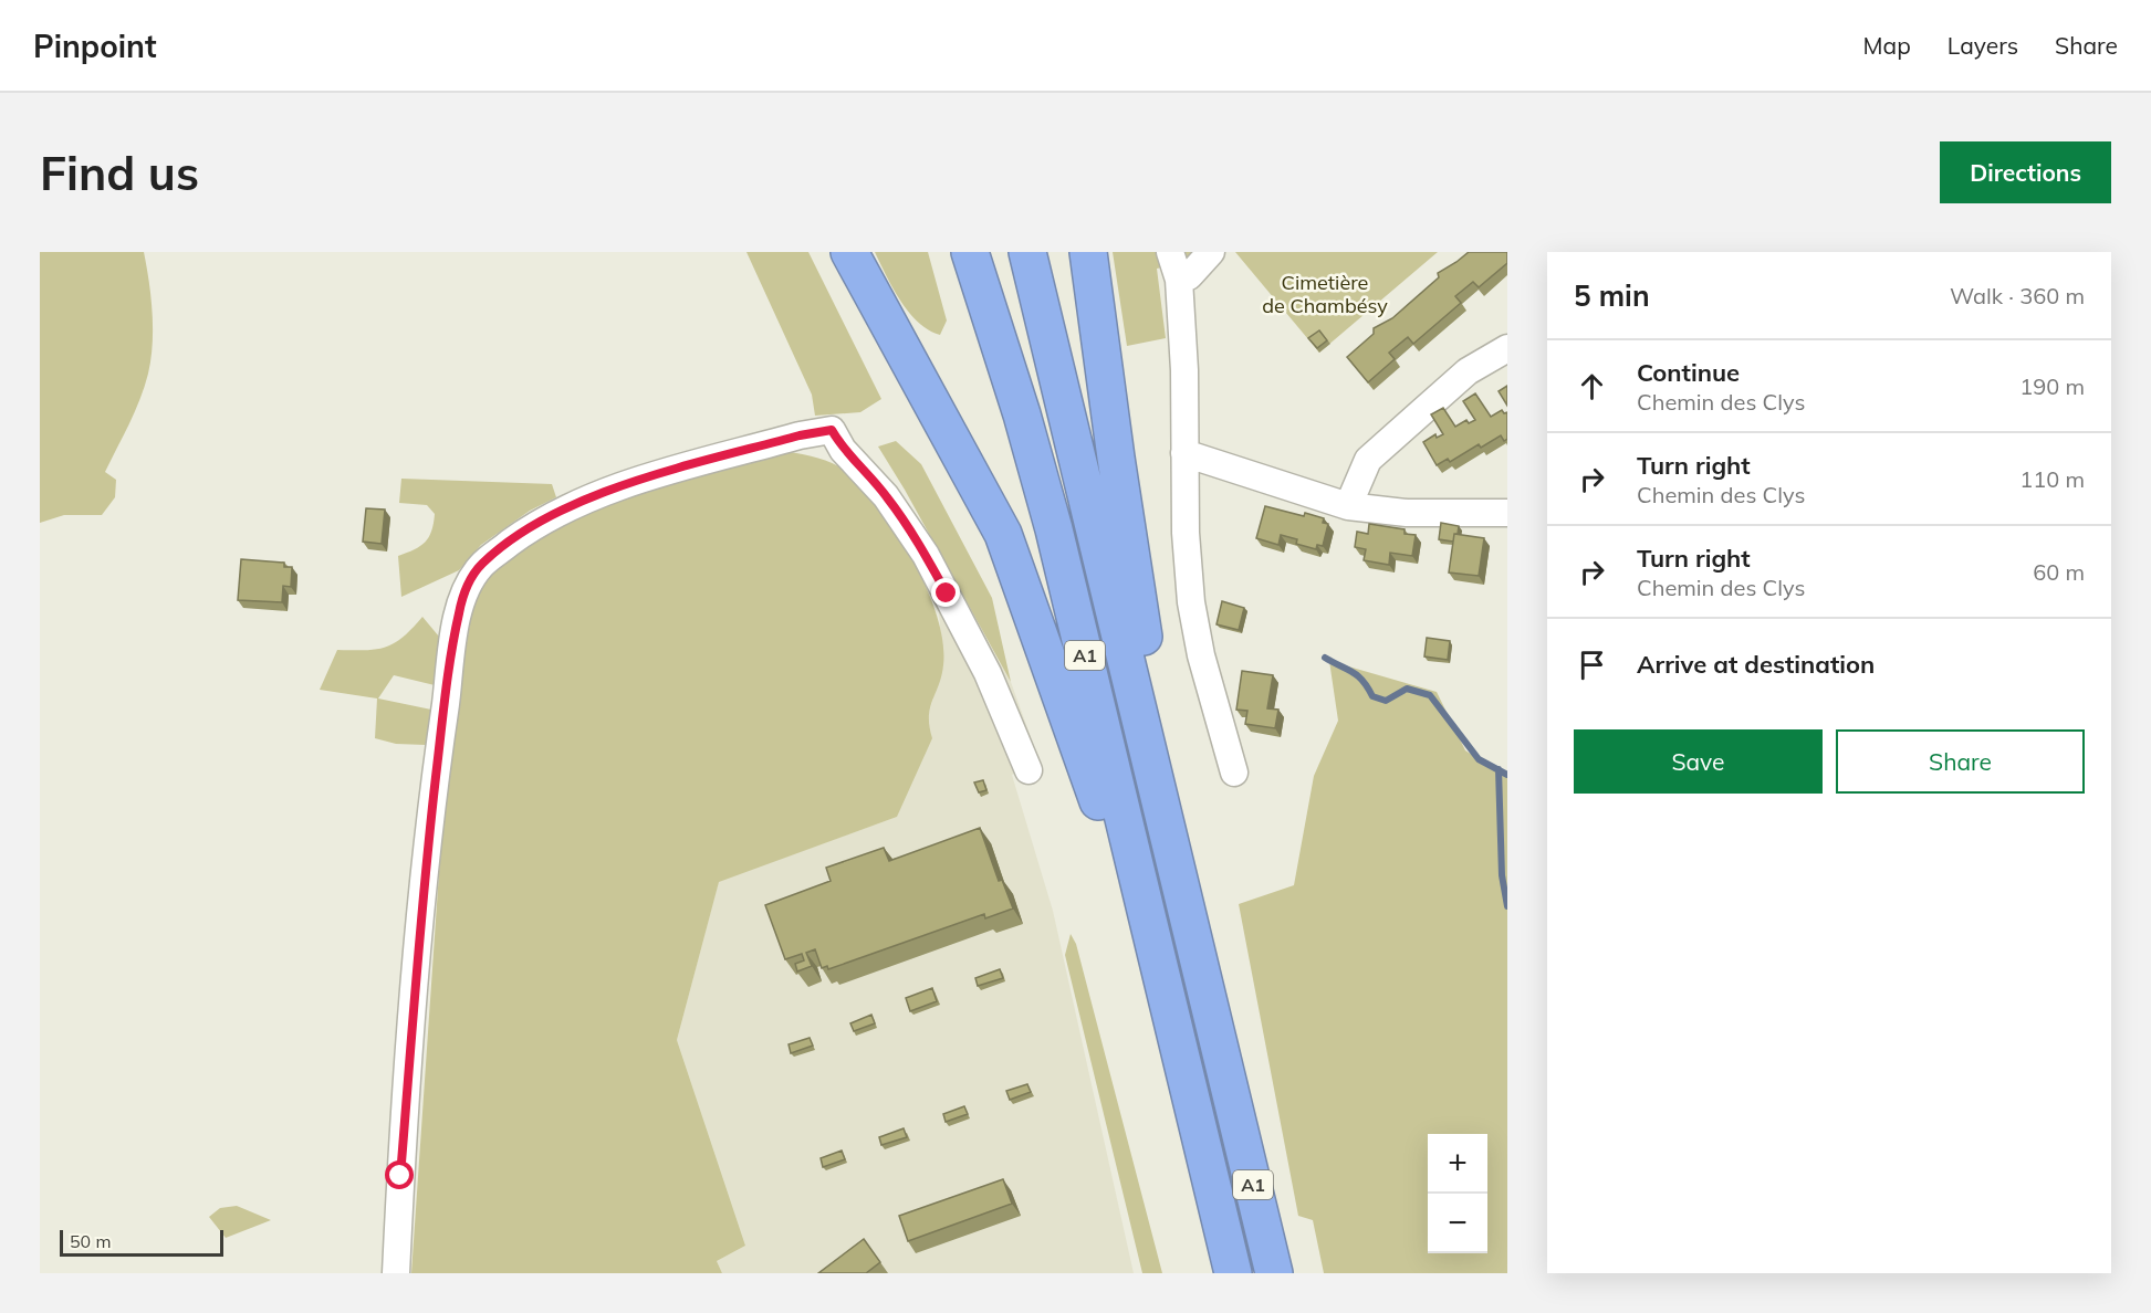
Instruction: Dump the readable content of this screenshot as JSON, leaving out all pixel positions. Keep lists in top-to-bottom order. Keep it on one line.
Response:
{"streets":{"highway":["A1"]},"parks":["Cimetière de Chambésy"],"scale_bar":"50 m","page":{"header":"Pinpoint","nav":["Map","Layers","Share"],"buttons":["Directions",["Save","Share"]],"title":"Find us","heading":["5 min","Walk · 360 m"],"list":[["Continue","Chemin des Clys","190 m"],["Turn right","Chemin des Clys","110 m"],["Turn right","Chemin des Clys","60 m"],"Arrive at destination"],"map_buttons":["+","−"],"scale":"50 m"}}
